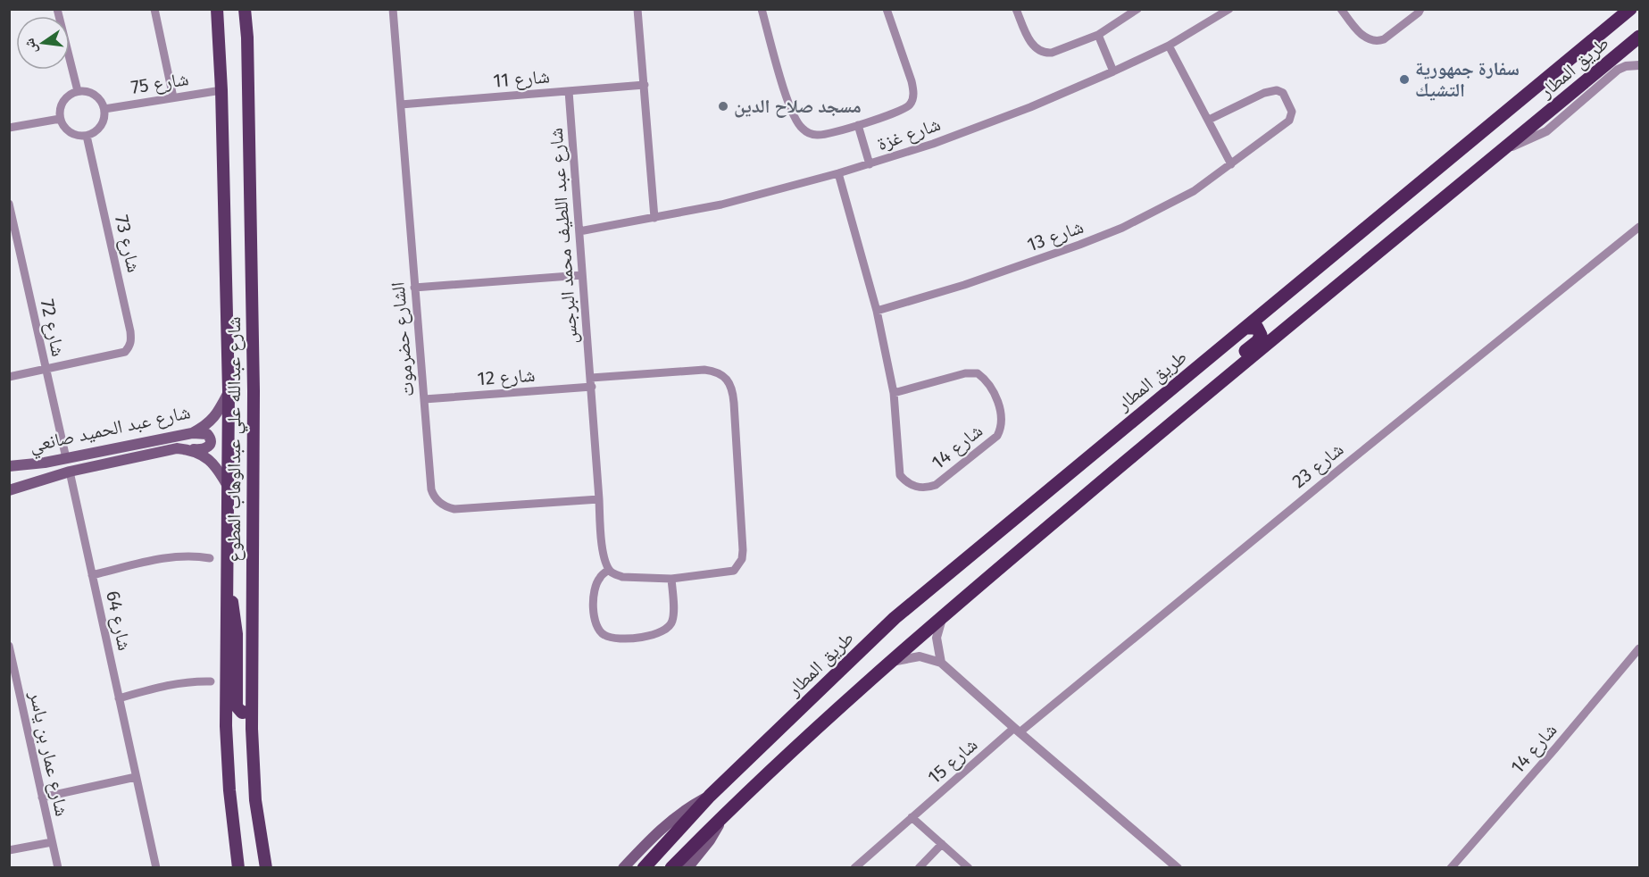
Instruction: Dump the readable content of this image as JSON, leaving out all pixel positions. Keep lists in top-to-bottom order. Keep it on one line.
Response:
{"streets":{"highway":["طريق المطار"],"main road":["شارع عبد الحميد صانعي","شارع عبدالله علي عبدالوهاب المطوع"],"street":["شارع 11","شارع 75","شارع غزة","شارع عبد اللطيف محمد البرجس","شارع 13","شارع 73","شارع 72","الشارع حضرموت","شارع 12","شارع 14","شارع 23","شارع 64","شارع عمار بن ياسر","شارع 15"]},"crossings":[["شارع 11","شارع عبد اللطيف محمد البرجس"],["شارع 11","الشارع حضرموت"],["شارع 75","شارع 73"],["شارع 75","شارع عبدالله علي عبدالوهاب المطوع"],["شارع غزة","شارع عبد اللطيف محمد البرجس"],["شارع غزة","شارع 14"],["شارع عبد اللطيف محمد البرجس","الشارع حضرموت"],["شارع عبد اللطيف محمد البرجس","شارع 12"],["شارع 13","شارع 14"],["شارع 73","شارع 72"],["شارع 72","شارع عبد الحميد صانعي"],["الشارع حضرموت","شارع 12"],["شارع عبد الحميد صانعي","شارع عبدالله علي عبدالوهاب المطوع"],["شارع عبد الحميد صانعي","شارع 64"],["شارع 23","شارع 15"]],"places":["سفارة جمهورية التشيك","مسجد صلاح الدين"],"north":"left"}
